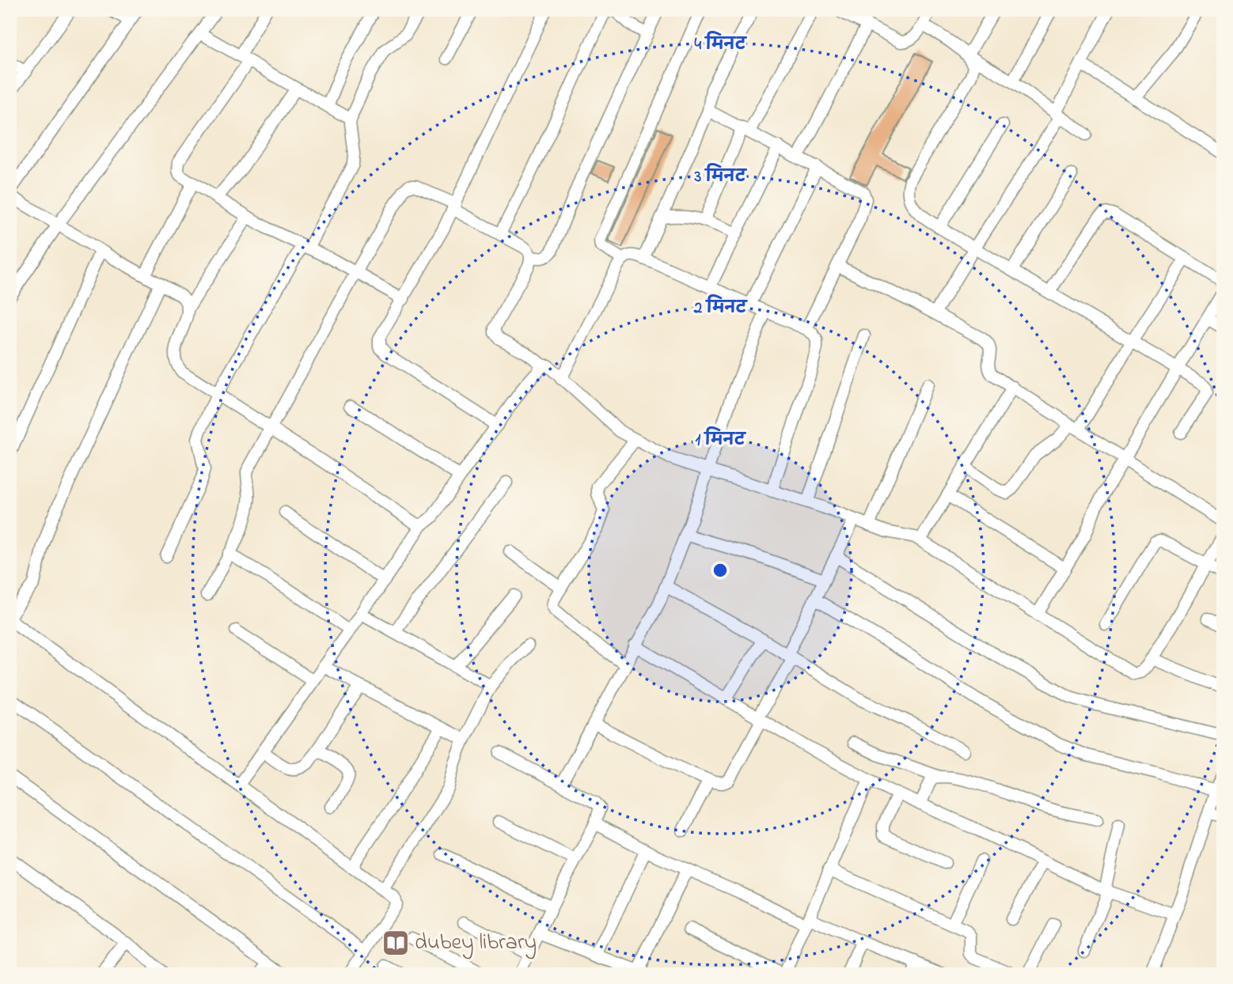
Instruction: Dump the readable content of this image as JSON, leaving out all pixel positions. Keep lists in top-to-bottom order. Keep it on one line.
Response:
{"places":{"library":["dubey library"]},"rings":["4 मिनट","3 मिनट","2 मिनट","1 मिनट"]}
